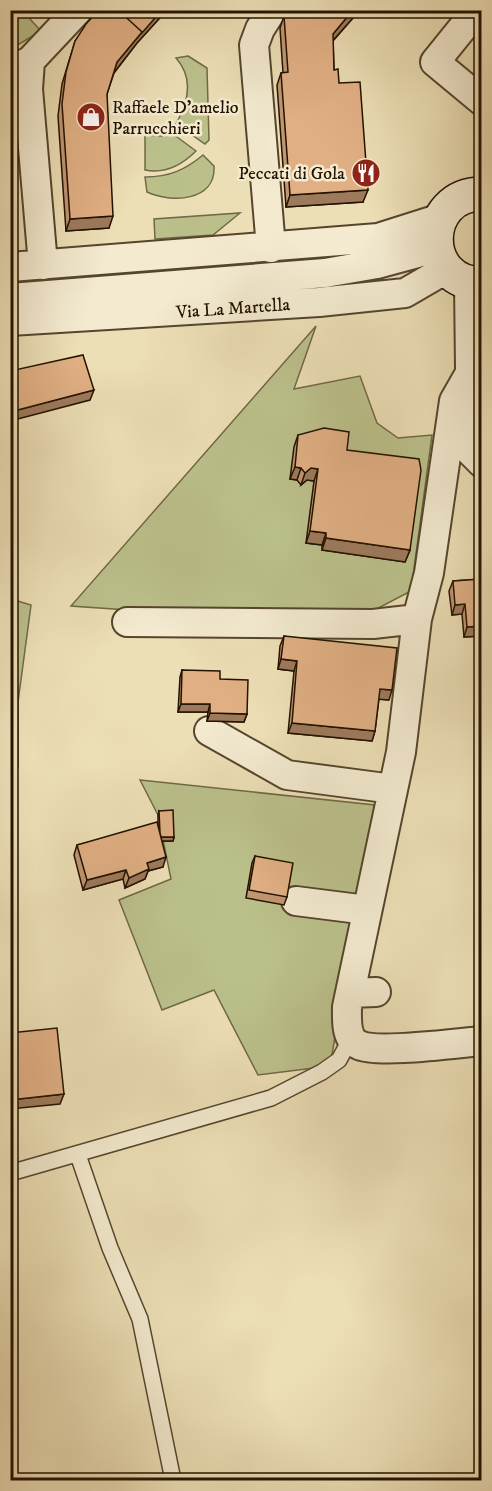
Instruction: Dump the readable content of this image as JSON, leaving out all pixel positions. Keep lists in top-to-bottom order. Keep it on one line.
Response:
{"streets":{"street":["Via La Martella"]},"places":{"shop":["Raffaele D'amelio Parrucchieri"],"restaurant":["Peccati di Gola"]}}
